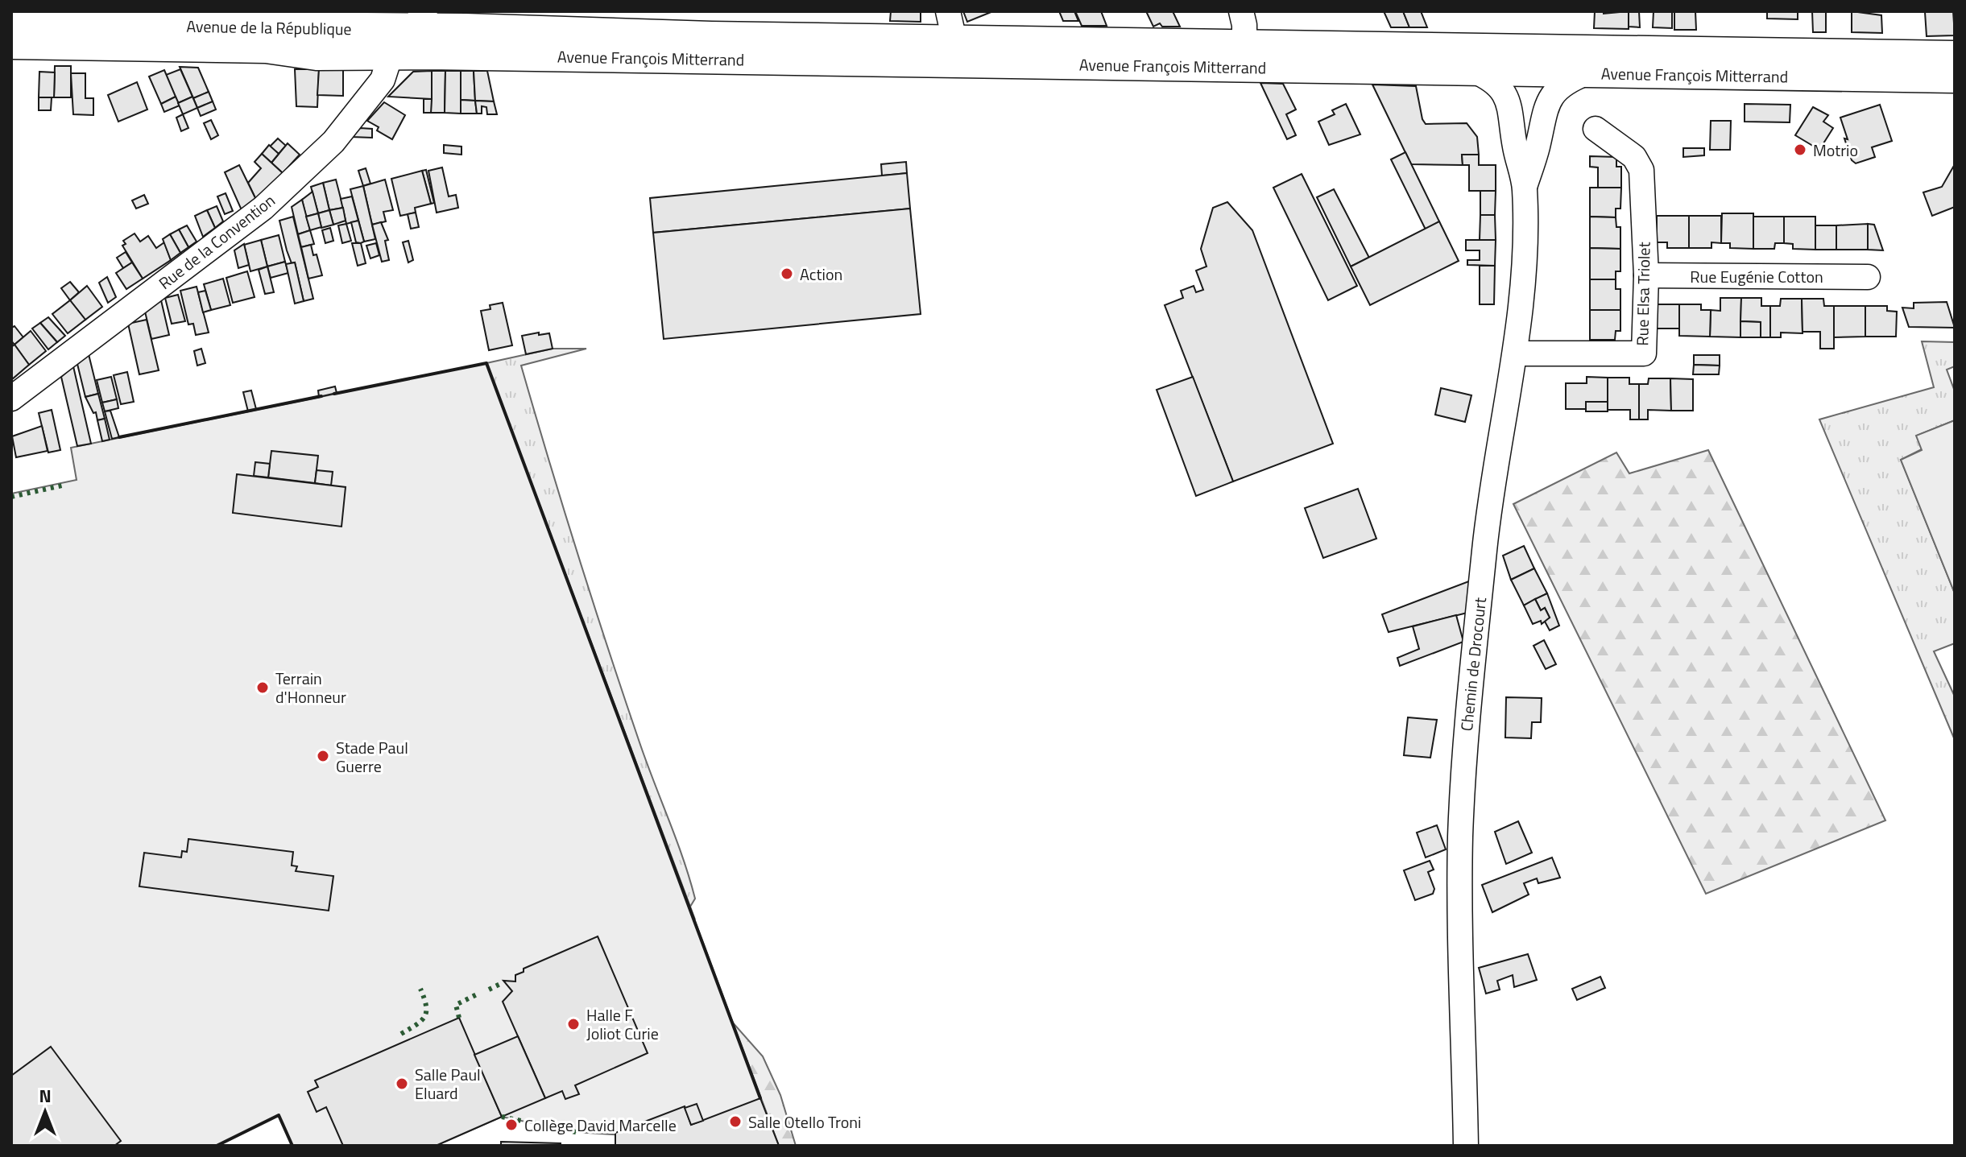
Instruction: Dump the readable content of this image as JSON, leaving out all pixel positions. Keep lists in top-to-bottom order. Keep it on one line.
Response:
{"streets":{"main road":["Avenue de la République","Avenue François Mitterrand"],"street":["Rue de la Convention","Rue Eugénie Cotton","Rue Elsa Triolet","Chemin de Drocourt"]},"crossings":[["Avenue de la République","Avenue François Mitterrand"],["Avenue de la République","Rue de la Convention"],["Avenue François Mitterrand","Rue de la Convention"],["Avenue François Mitterrand","Chemin de Drocourt"],["Rue Eugénie Cotton","Rue Elsa Triolet"],["Rue Elsa Triolet","Chemin de Drocourt"]],"places":["Motrio","Action","Terrain d'Honneur","Stade Paul Guerre","Halle F Joliot Curie","Salle Paul Eluard","Salle Otello Troni","Collège David Marcelle"],"north":"top"}
